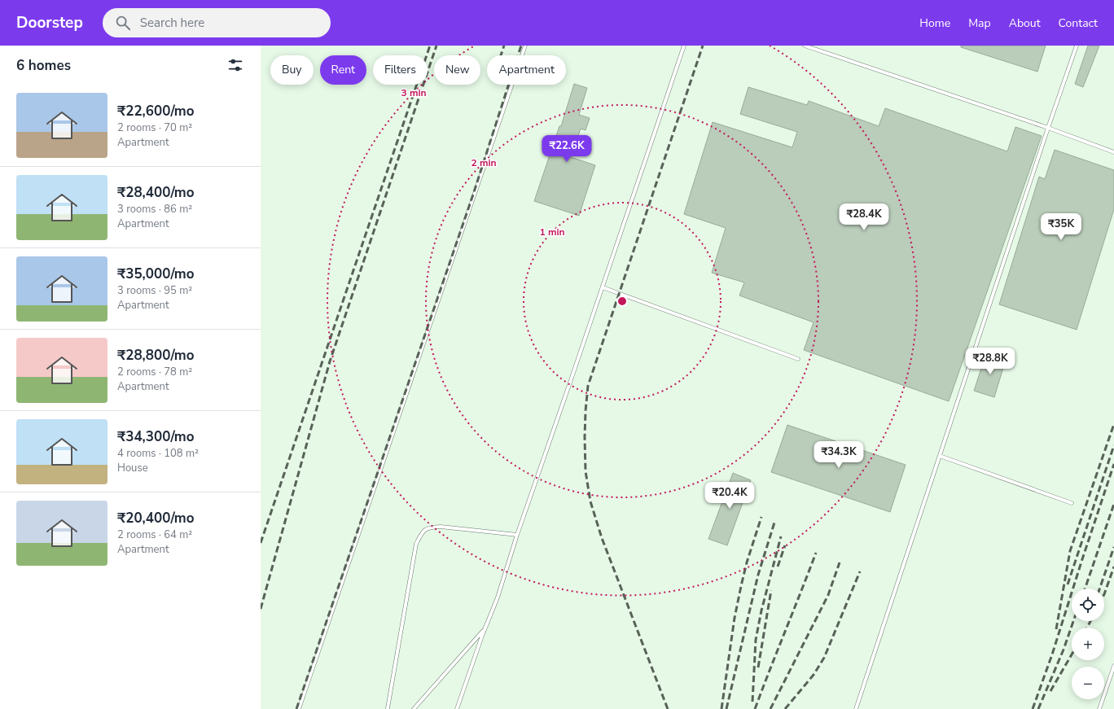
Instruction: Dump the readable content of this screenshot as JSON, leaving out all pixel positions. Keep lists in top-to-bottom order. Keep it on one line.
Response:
{"page":{"header":"Doorstep","search":"Search here","nav":["Home","Map","About","Contact"],"heading":"6 homes","chip":["Buy","Rent","Filters","New","Apartment"],"list":[{"name":"₹22,600/mo","note":"2 rooms · 70 m² · Apartment"},{"name":"₹28,400/mo","note":"3 rooms · 86 m² · Apartment"},{"name":"₹35,000/mo","note":"3 rooms · 95 m² · Apartment"},{"name":"₹28,800/mo","note":"2 rooms · 78 m² · Apartment"},{"name":"₹34,300/mo","note":"4 rooms · 108 m² · House"},{"name":"₹20,400/mo","note":"2 rooms · 64 m² · Apartment"}],"price":["₹22.6K","₹28.4K","₹35K","₹28.8K","₹34.3K","₹20.4K"],"map_buttons":["+","−"]},"rings":["3 min","2 min","1 min"]}
